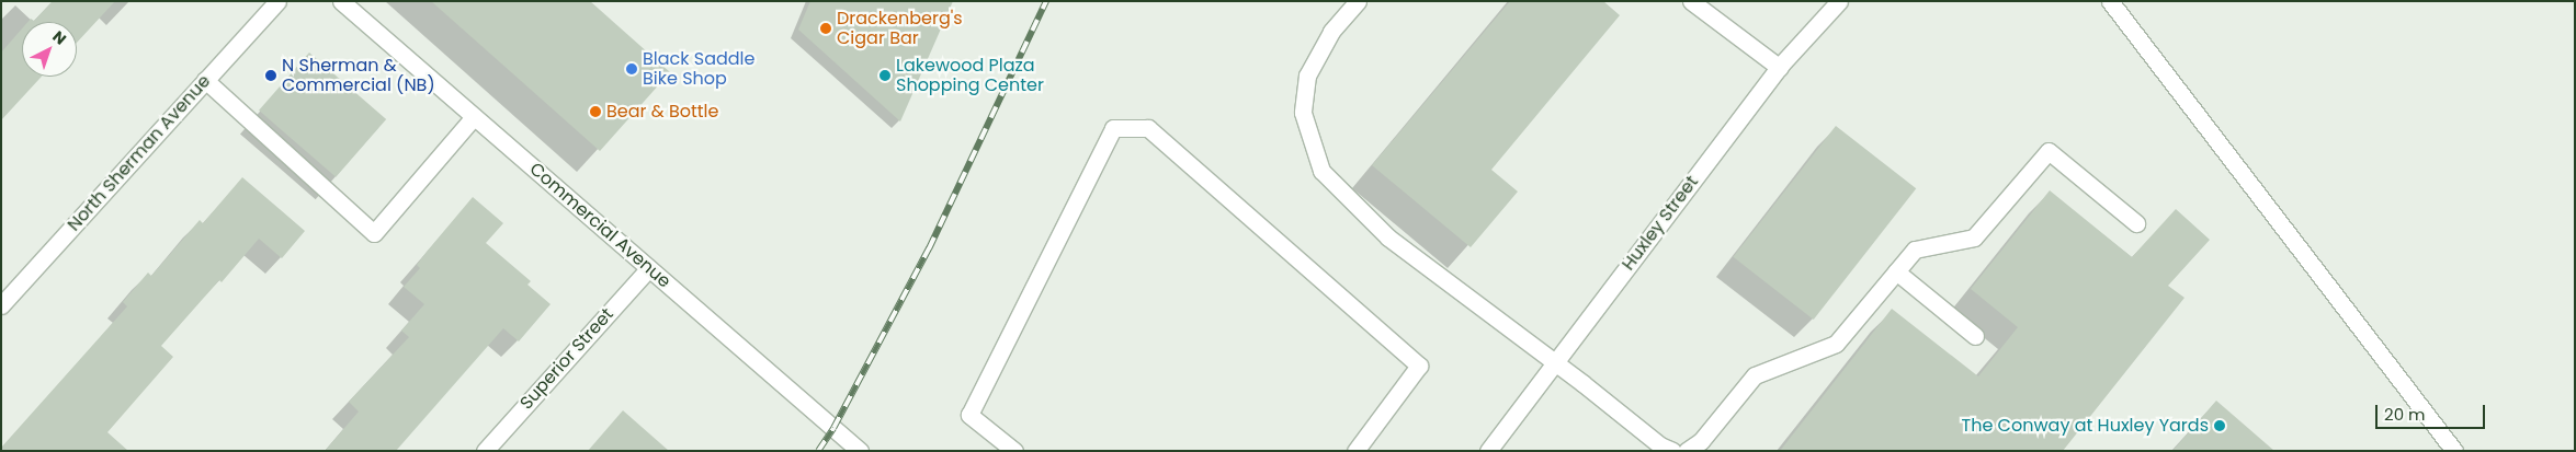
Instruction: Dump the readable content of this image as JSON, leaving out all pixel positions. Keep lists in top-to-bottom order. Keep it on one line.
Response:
{"streets":{"street":["North Sherman Avenue","Huxley Street","Commercial Avenue","Superior Street"]},"crossings":[["Commercial Avenue","Superior Street"]],"places":["Drackenberg's Cigar Bar","Black Saddle Bike Shop","N Sherman & Commercial (NB)","Lakewood Plaza Shopping Center","Bear & Bottle","The Conway at Huxley Yards"],"scale_bar":"20 m","north":"top right"}
